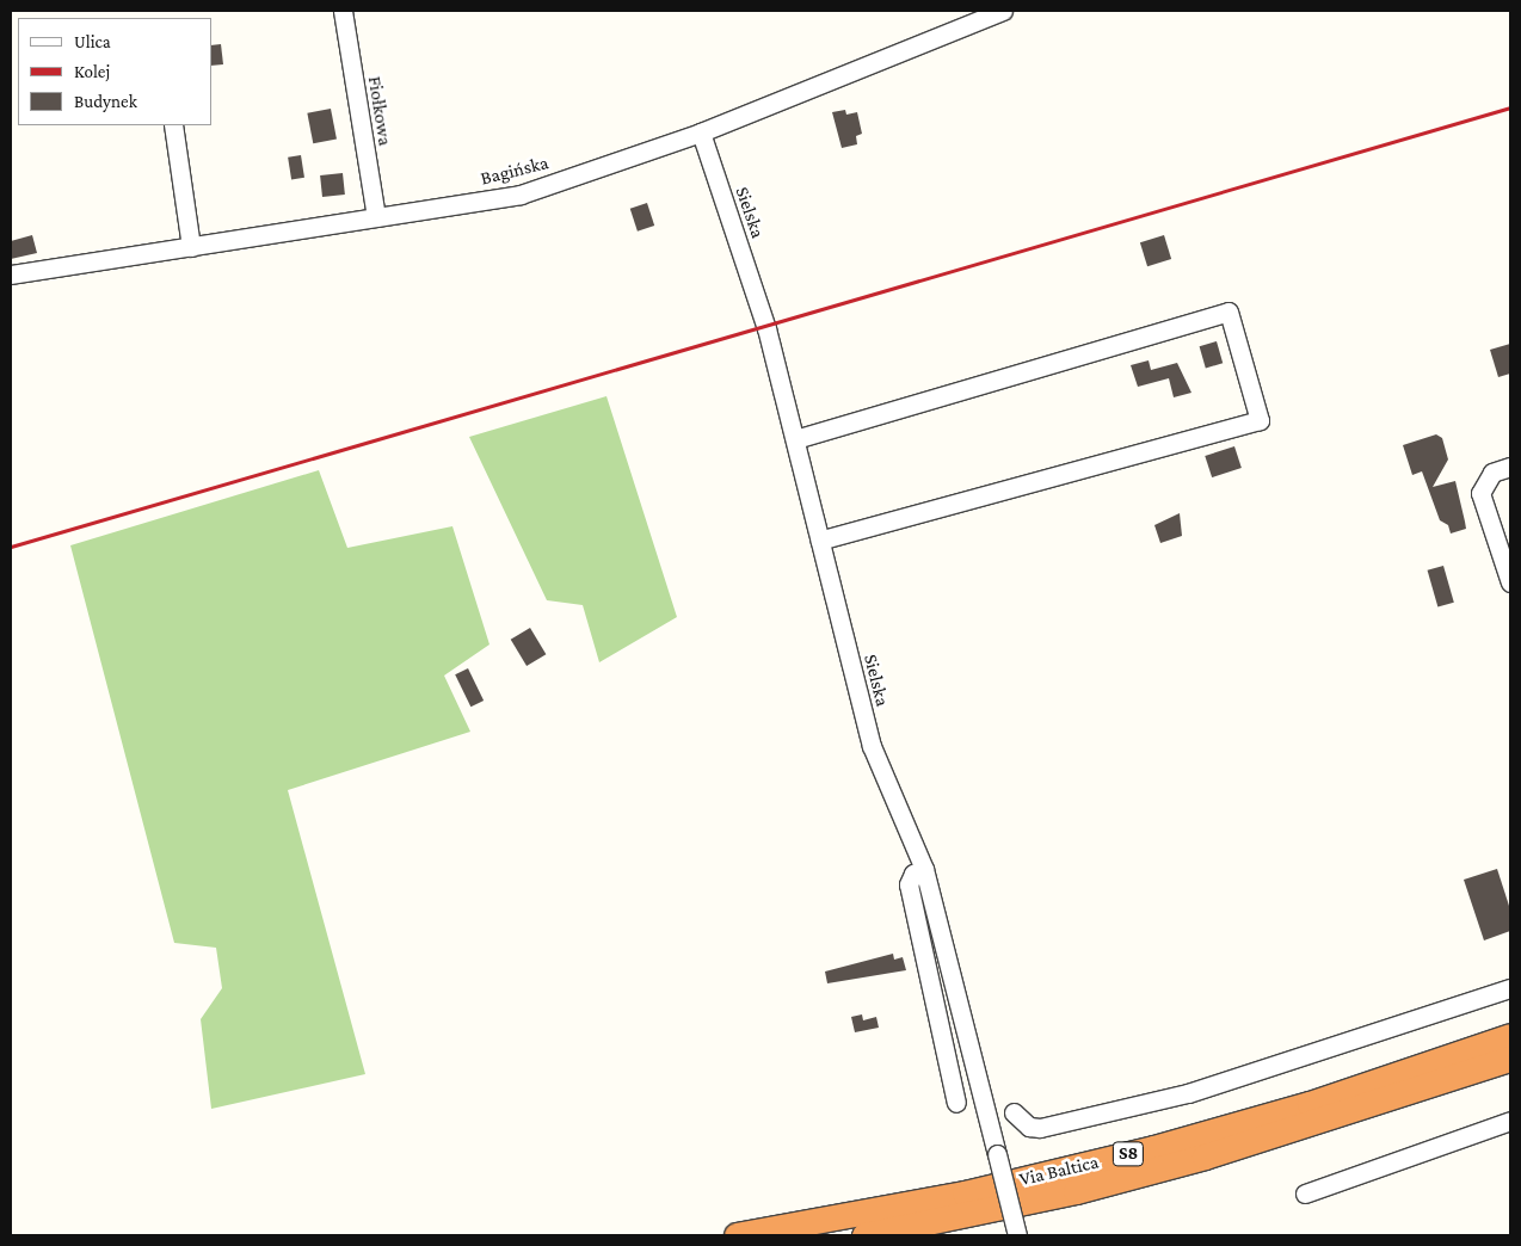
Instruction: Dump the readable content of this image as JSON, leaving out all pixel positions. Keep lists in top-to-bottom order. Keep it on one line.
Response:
{"streets":{"highway":["S8","Via Baltica"],"street":["Fiołkowa","Bagińska","Sielska"]},"crossings":[["Fiołkowa","Bagińska"],["Bagińska","Sielska"]],"legend":["Ulica","Kolej","Budynek"]}
